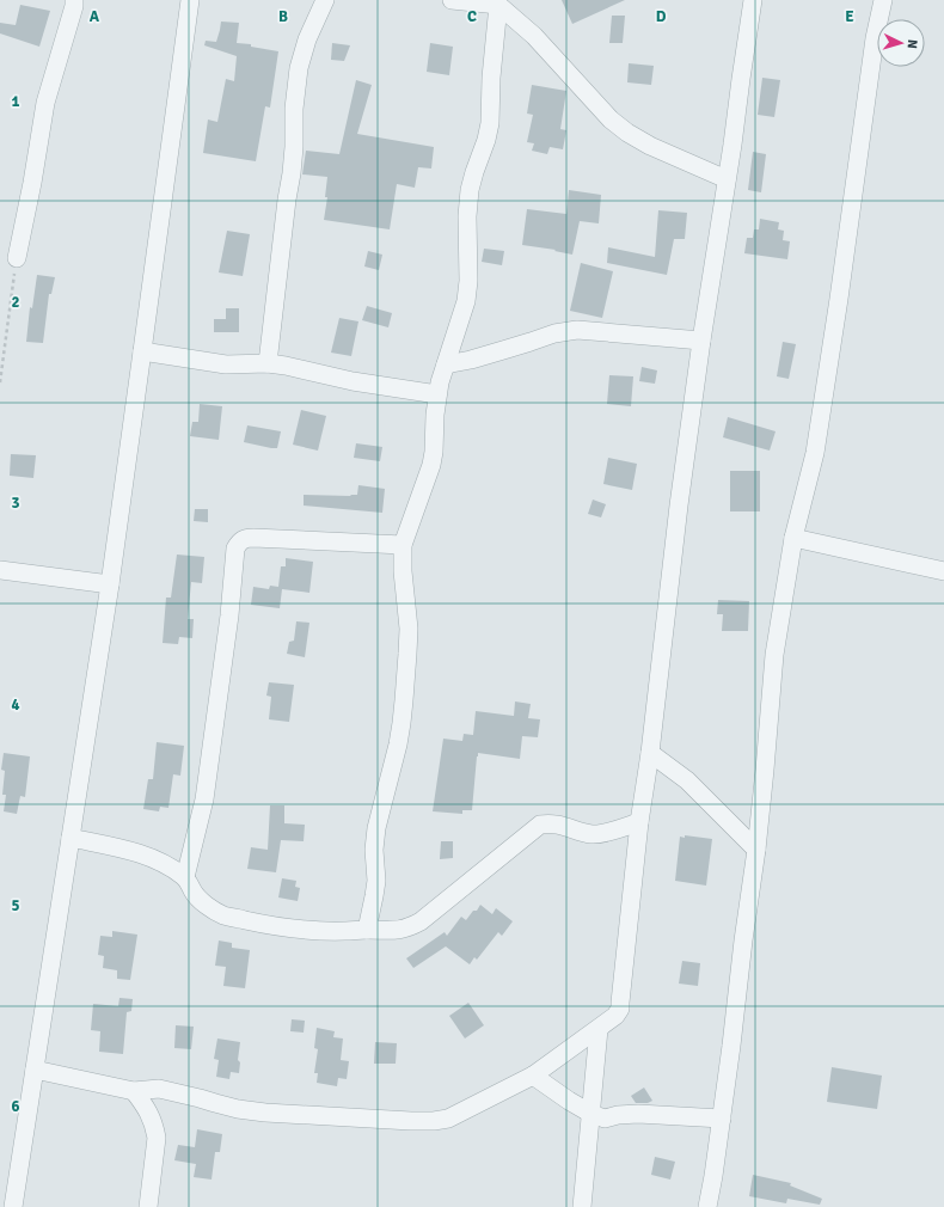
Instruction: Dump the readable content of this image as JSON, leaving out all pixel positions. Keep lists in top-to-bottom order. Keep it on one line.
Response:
{"north":"right","grid":{"columns":["A","B","C","D","E"],"rows":["1","2","3","4","5","6"]}}
